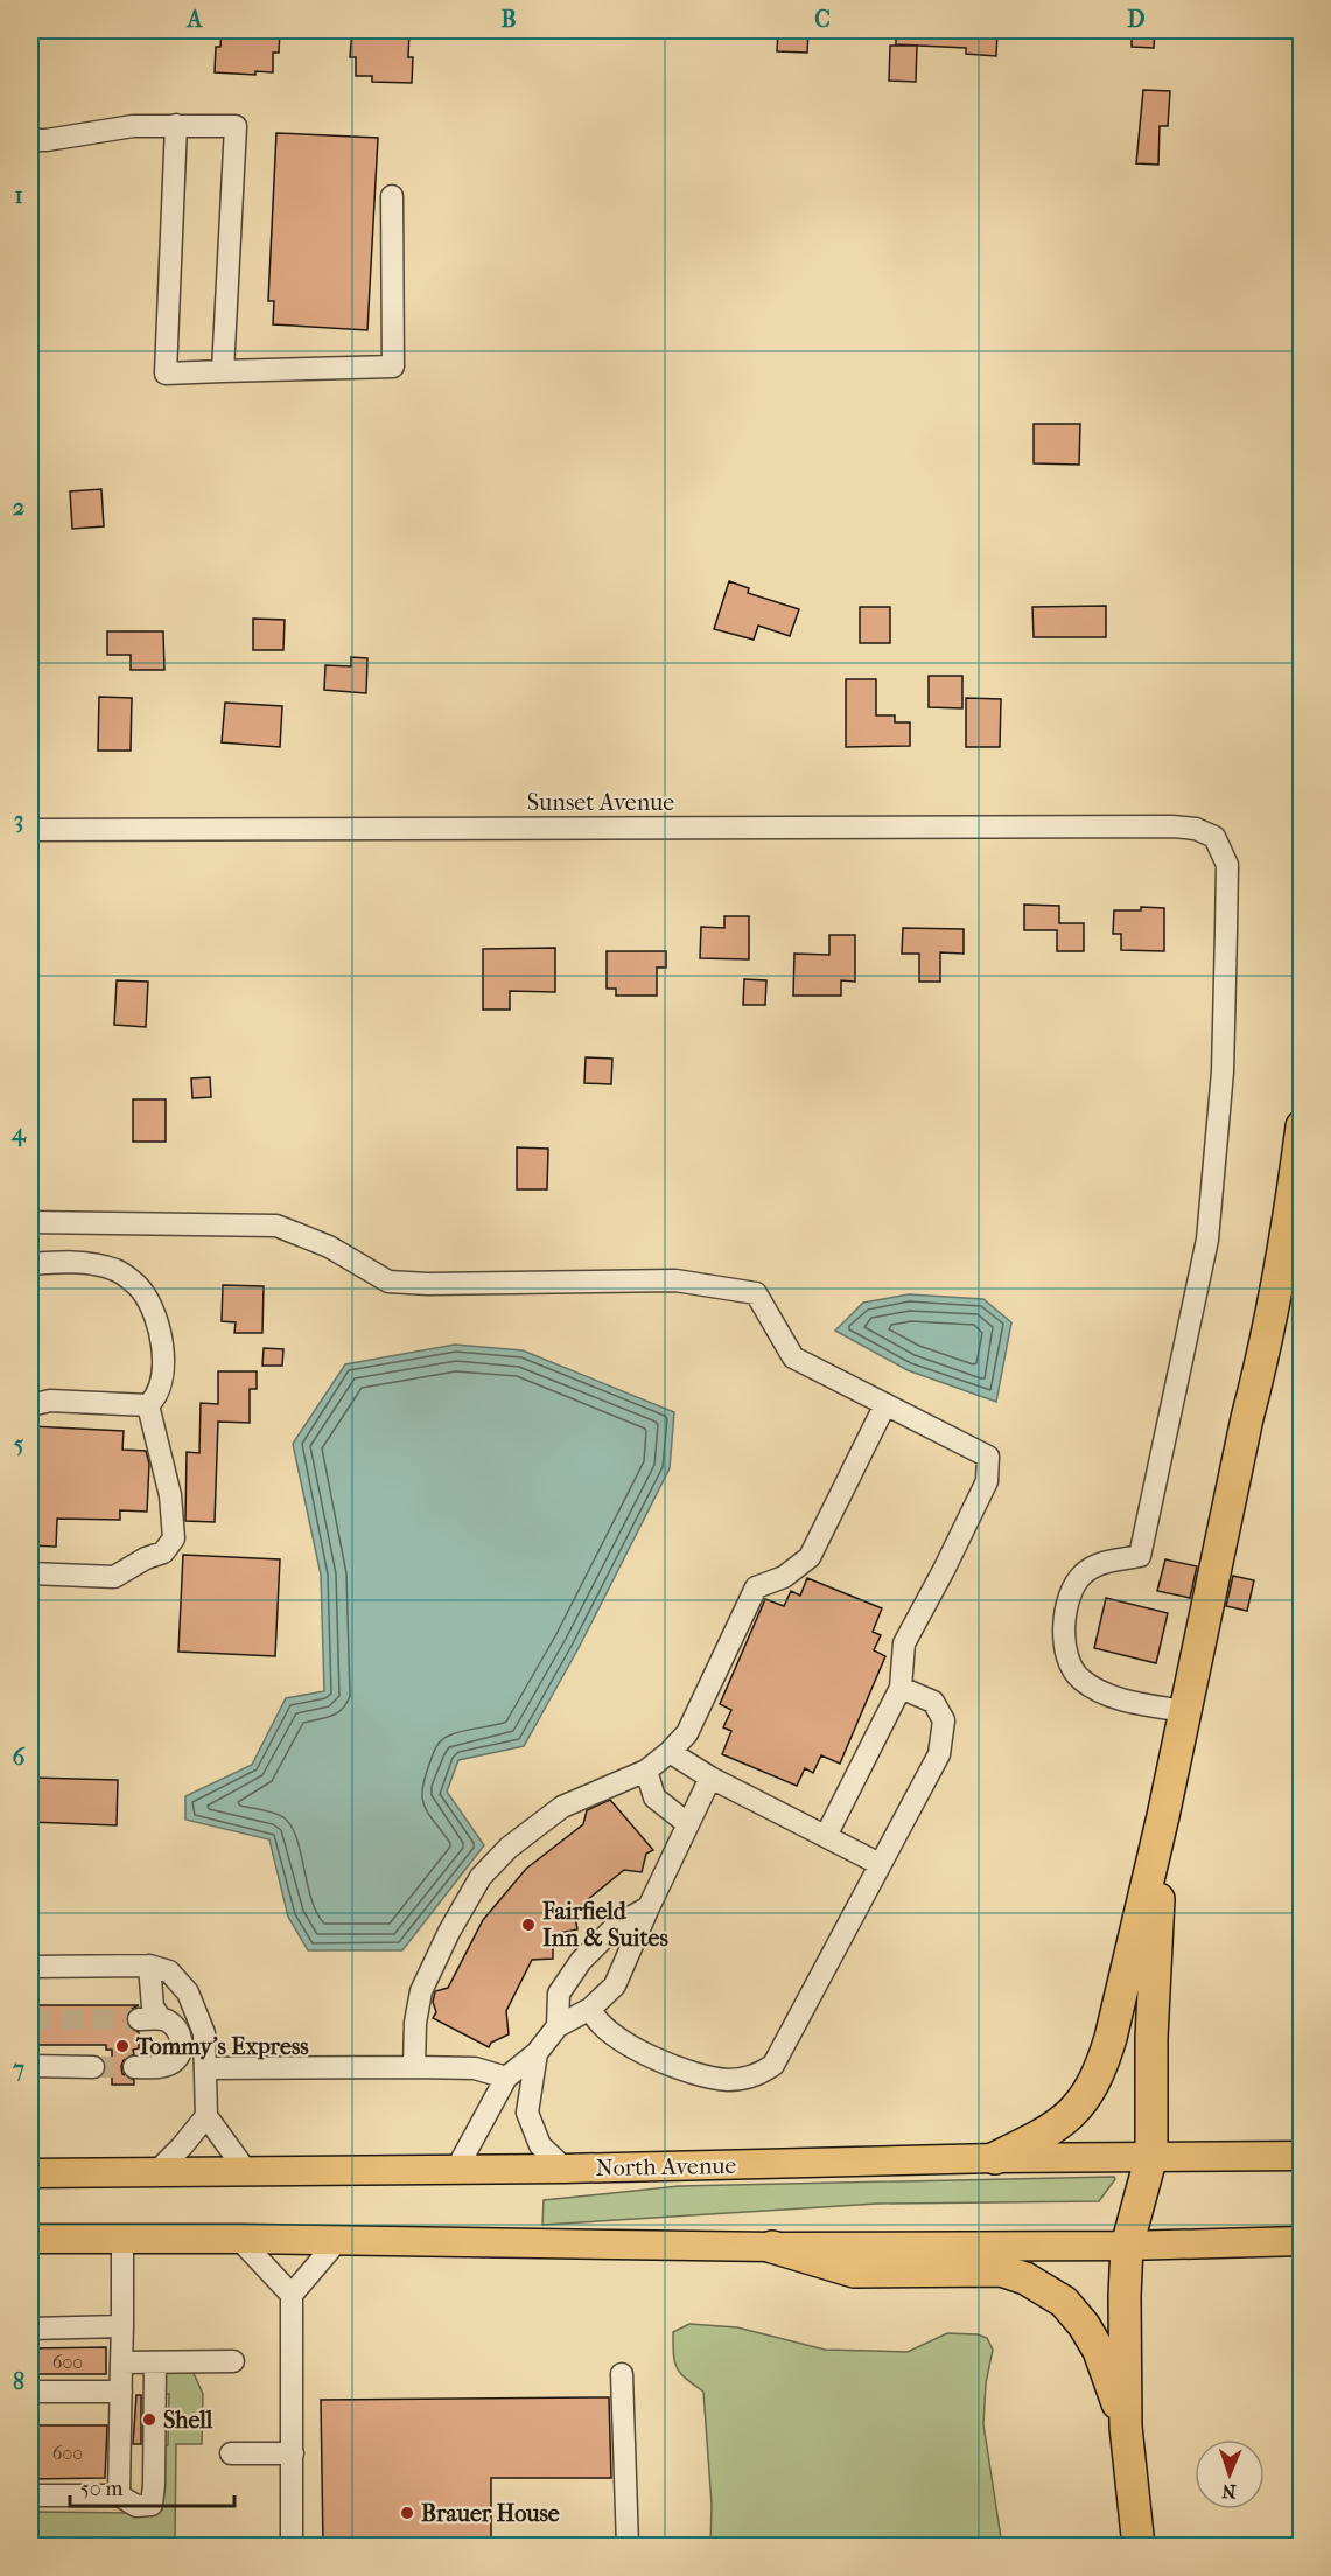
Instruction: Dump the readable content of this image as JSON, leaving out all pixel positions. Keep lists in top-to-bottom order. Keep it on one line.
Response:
{"streets":{"main road":["North Avenue"],"street":["Sunset Avenue"]},"places":["Fairfield Inn & Suites","Tommy's Express","Shell","Brauer House"],"house_numbers":["600","600"],"scale_bar":"50 m","north":"bottom","grid":{"columns":["A","B","C","D"],"rows":["1","2","3","4","5","6","7","8"]}}
